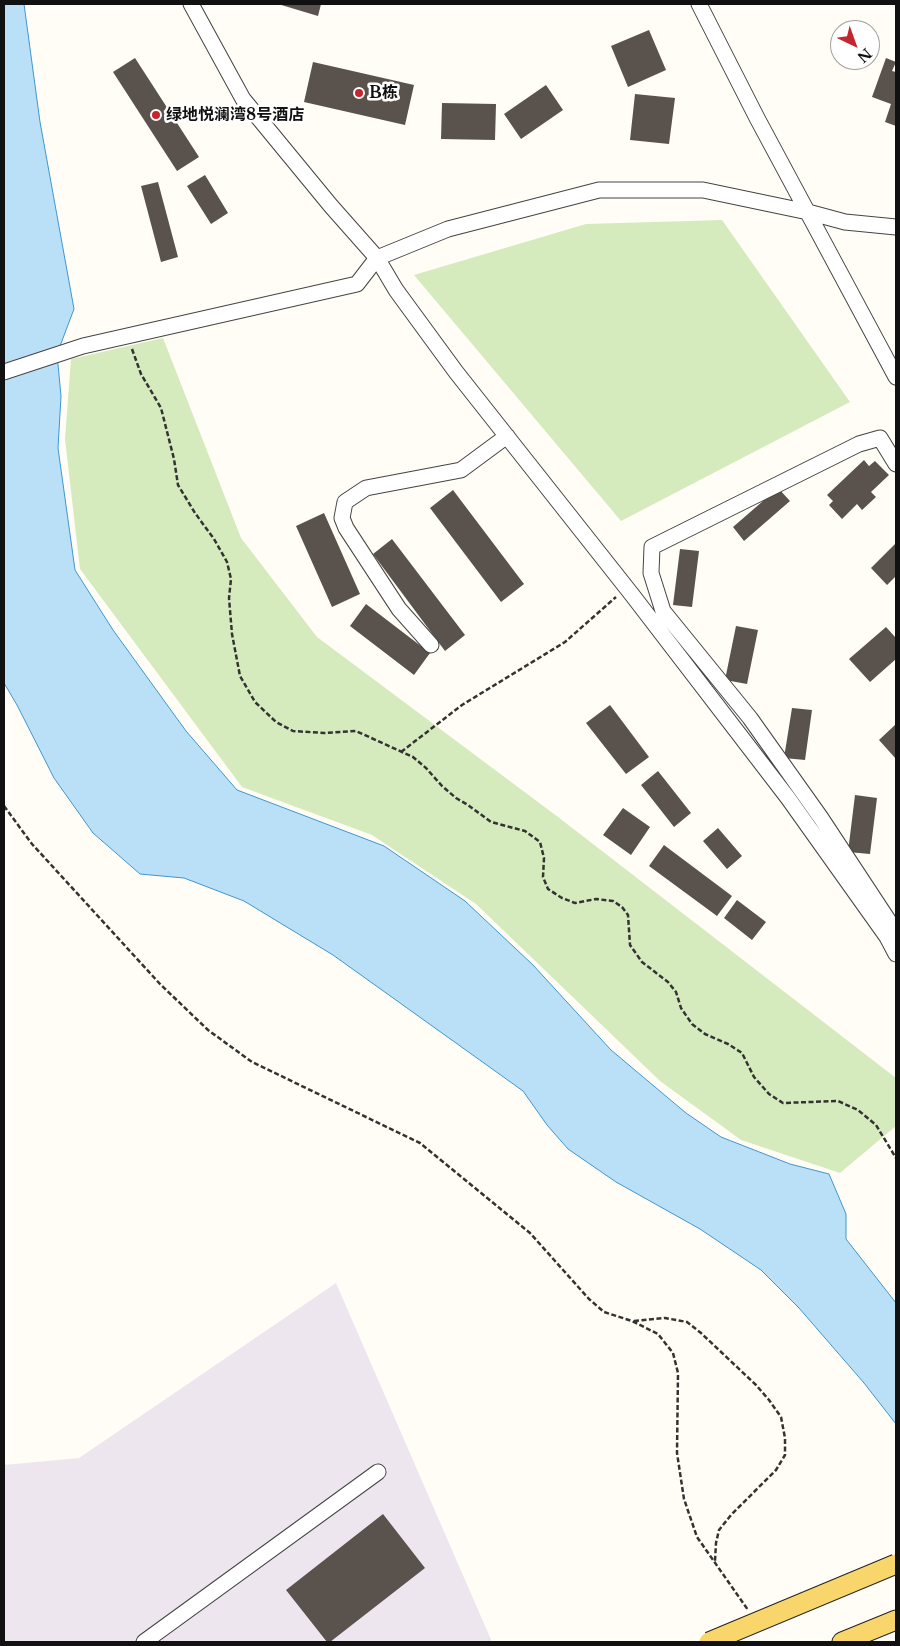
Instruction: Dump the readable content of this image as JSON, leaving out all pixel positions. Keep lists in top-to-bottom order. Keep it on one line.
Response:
{"places":["B栋","绿地悦澜湾8号酒店"],"north":"bottom right"}
